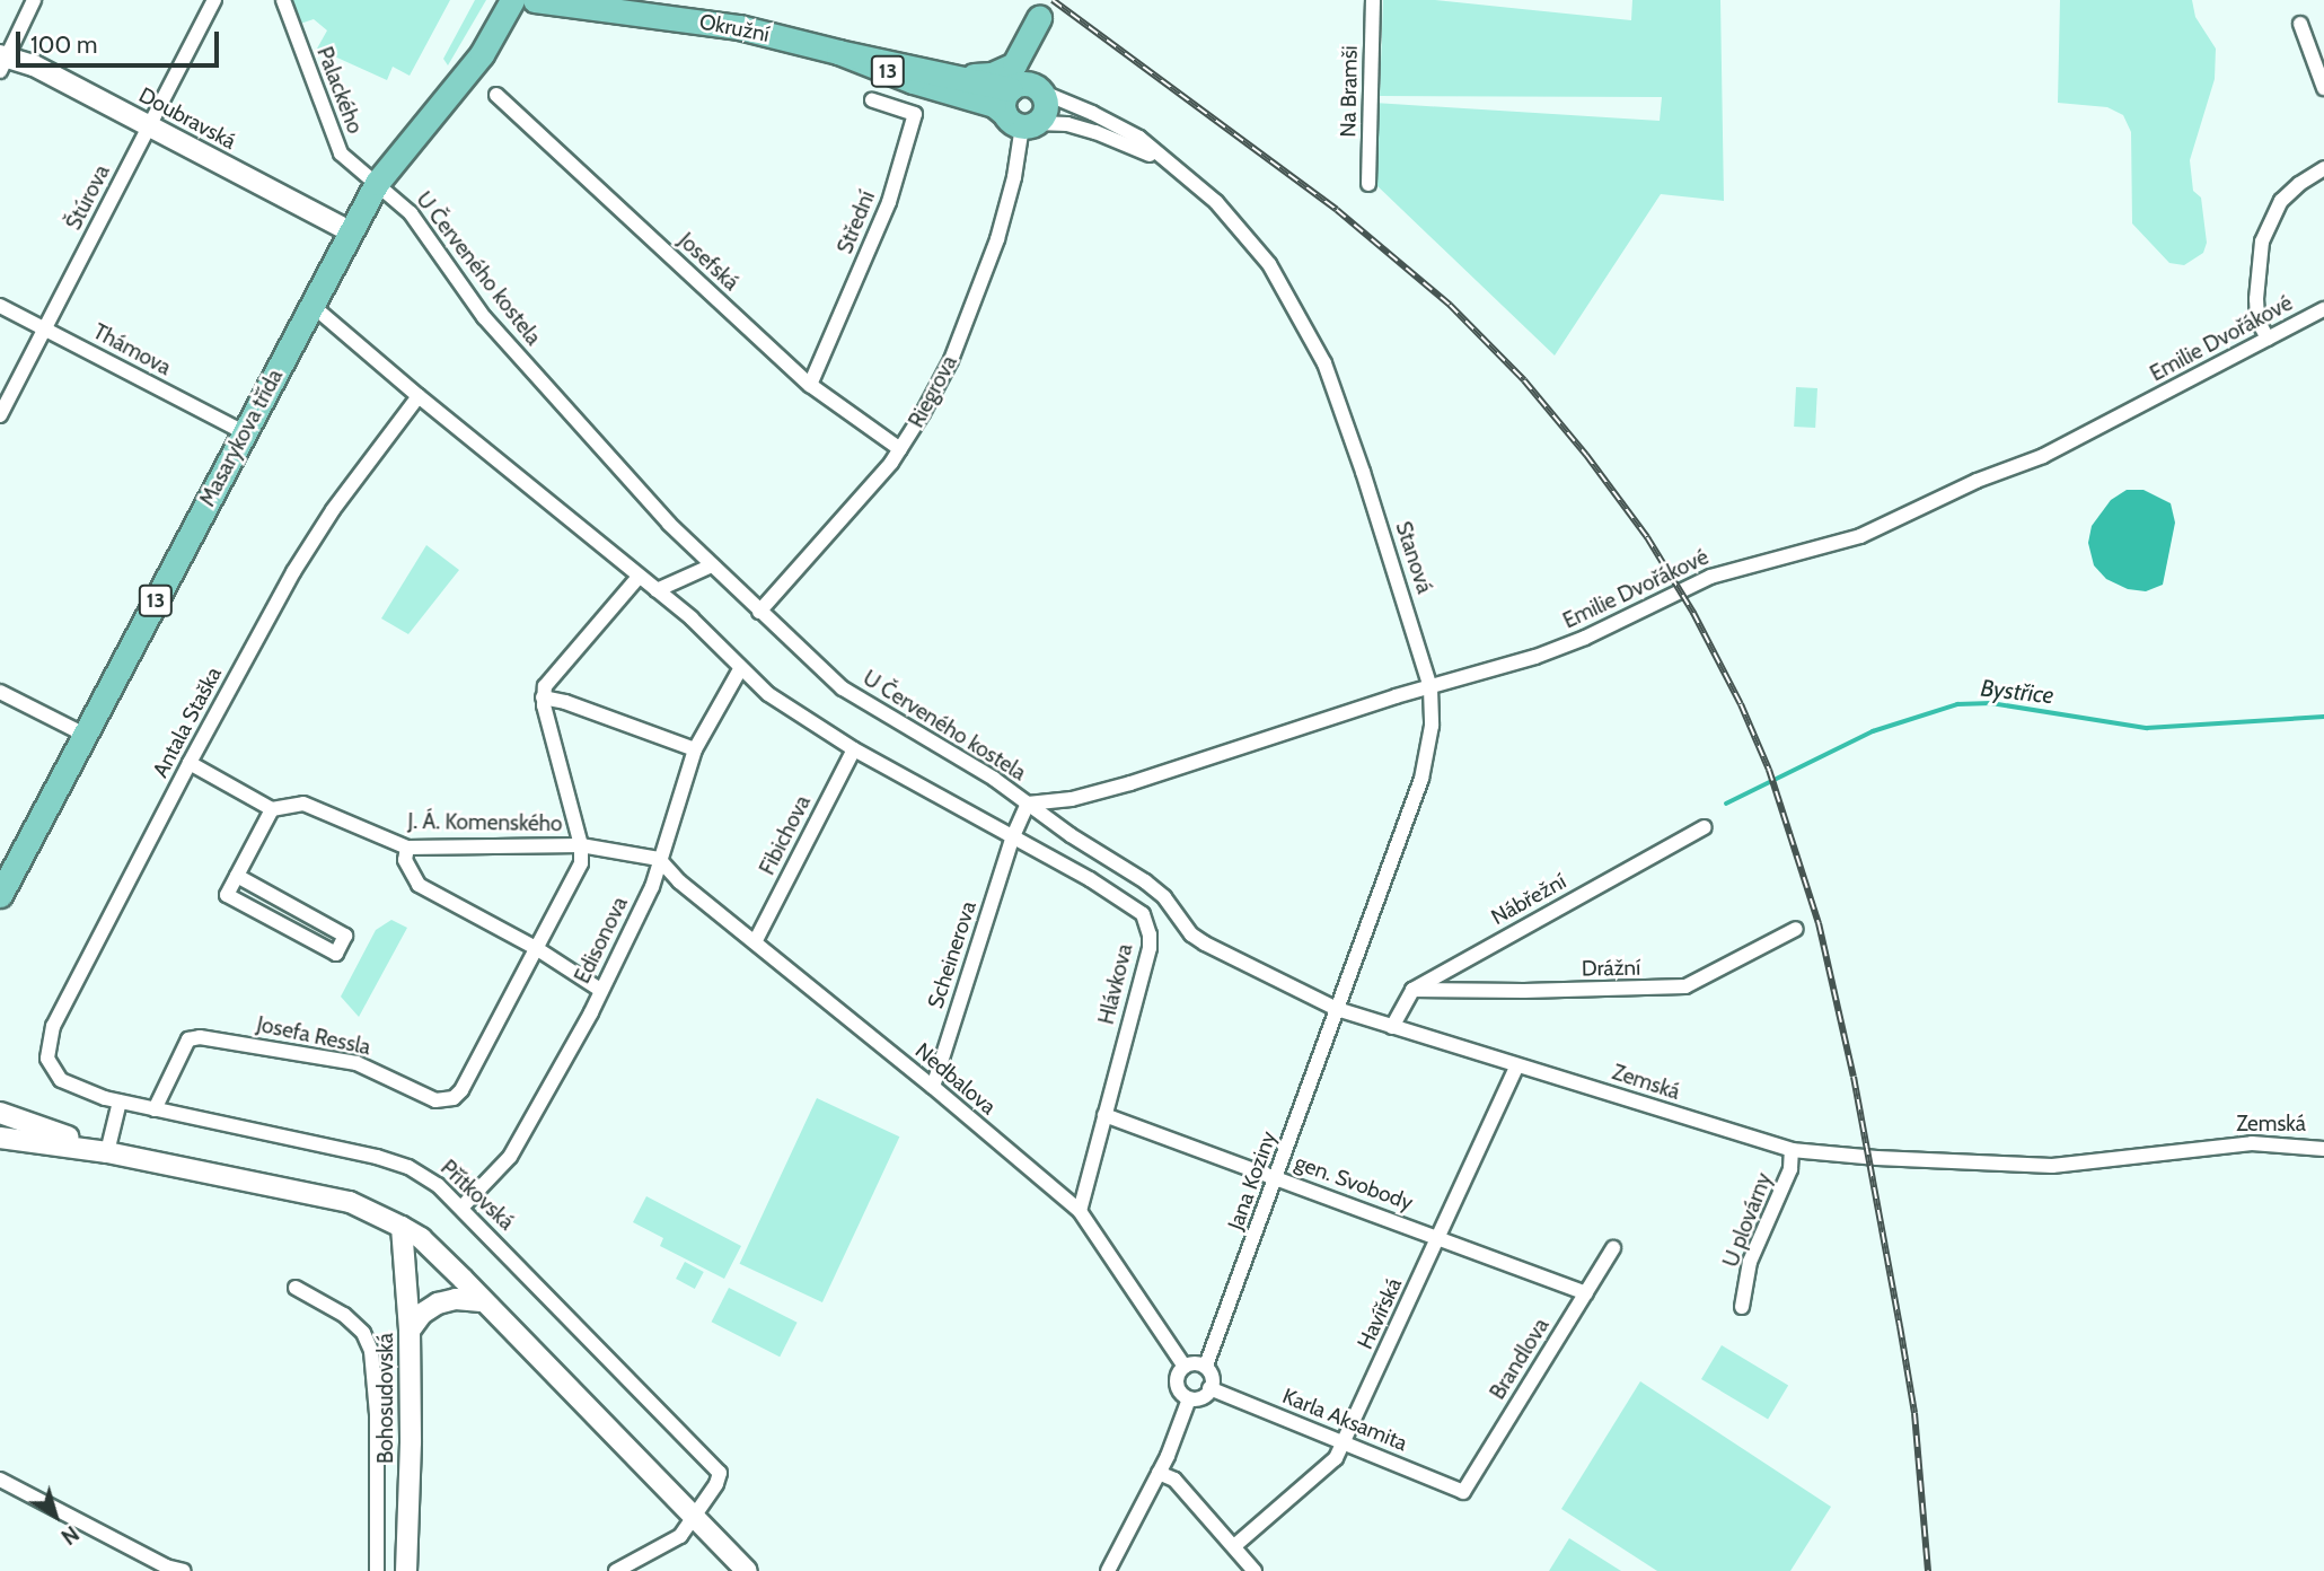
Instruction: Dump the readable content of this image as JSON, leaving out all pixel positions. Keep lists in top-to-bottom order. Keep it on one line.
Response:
{"streets":{"main road":["Okružní","13","Masarykova třída"],"street":["Palackého","Na Bramši","Doubravská","Štúrova","Střední","Josefská","U Červeného kostela","Emilie Dvořákové","Thámova","Riegrova","Stanová","Antala Staška","J. Á. Komenského","Fibichova","Nábřežní","Edisonova","Scheinerova","Drážní","Hlávkova","Josefa Ressla","Nedbalova","Zemská","Jana Koziny","gen. Svobody","Přítkovská","U plovárny","Havířská","Brandlova","Bohosudovská","Karla Aksamita"]},"crossings":[["Okružní","13"],["Okružní","Riegrova"],["Okružní","Stanová"],["13","Riegrova"],["13","Stanová"],["Palackého","U Červeného kostela"],["Palackého","Masarykova třída"],["Doubravská","Štúrova"],["Doubravská","Masarykova třída"],["Štúrova","Thámova"],["Střední","Josefská"],["Josefská","Riegrova"],["U Červeného kostela","Emilie Dvořákové"],["U Červeného kostela","Riegrova"],["U Červeného kostela","Masarykova třída"],["U Červeného kostela","Scheinerova"],["U Červeného kostela","Hlávkova"],["U Červeného kostela","Zemská"],["Emilie Dvořákové","Stanová"],["Emilie Dvořákové","Zemská"],["Thámova","Masarykova třída"],["Riegrova","Stanová"],["Stanová","Zemská"],["Stanová","Jana Koziny"],["Antala Staška","Přítkovská"],["J. Á. Komenského","Edisonova"],["J. Á. Komenského","Josefa Ressla"],["J. Á. Komenského","Nedbalova"],["Fibichova","Nedbalova"],["Nábřežní","Drážní"],["Edisonova","Nedbalova"],["Edisonova","Přítkovská"],["Scheinerova","Hlávkova"],["Scheinerova","Nedbalova"],["Hlávkova","Nedbalova"],["Hlávkova","gen. Svobody"],["Josefa Ressla","Přítkovská"],["Nedbalova","Jana Koziny"],["Nedbalova","Karla Aksamita"],["Zemská","Jana Koziny"],["Zemská","U plovárny"],["Zemská","Havířská"],["Jana Koziny","gen. Svobody"],["Jana Koziny","Karla Aksamita"],["gen. Svobody","Havířská"],["gen. Svobody","Brandlova"],["Havířská","Karla Aksamita"],["Brandlova","Karla Aksamita"]],"water":["Bystřice"],"scale_bar":"100 m","north":"bottom right"}
